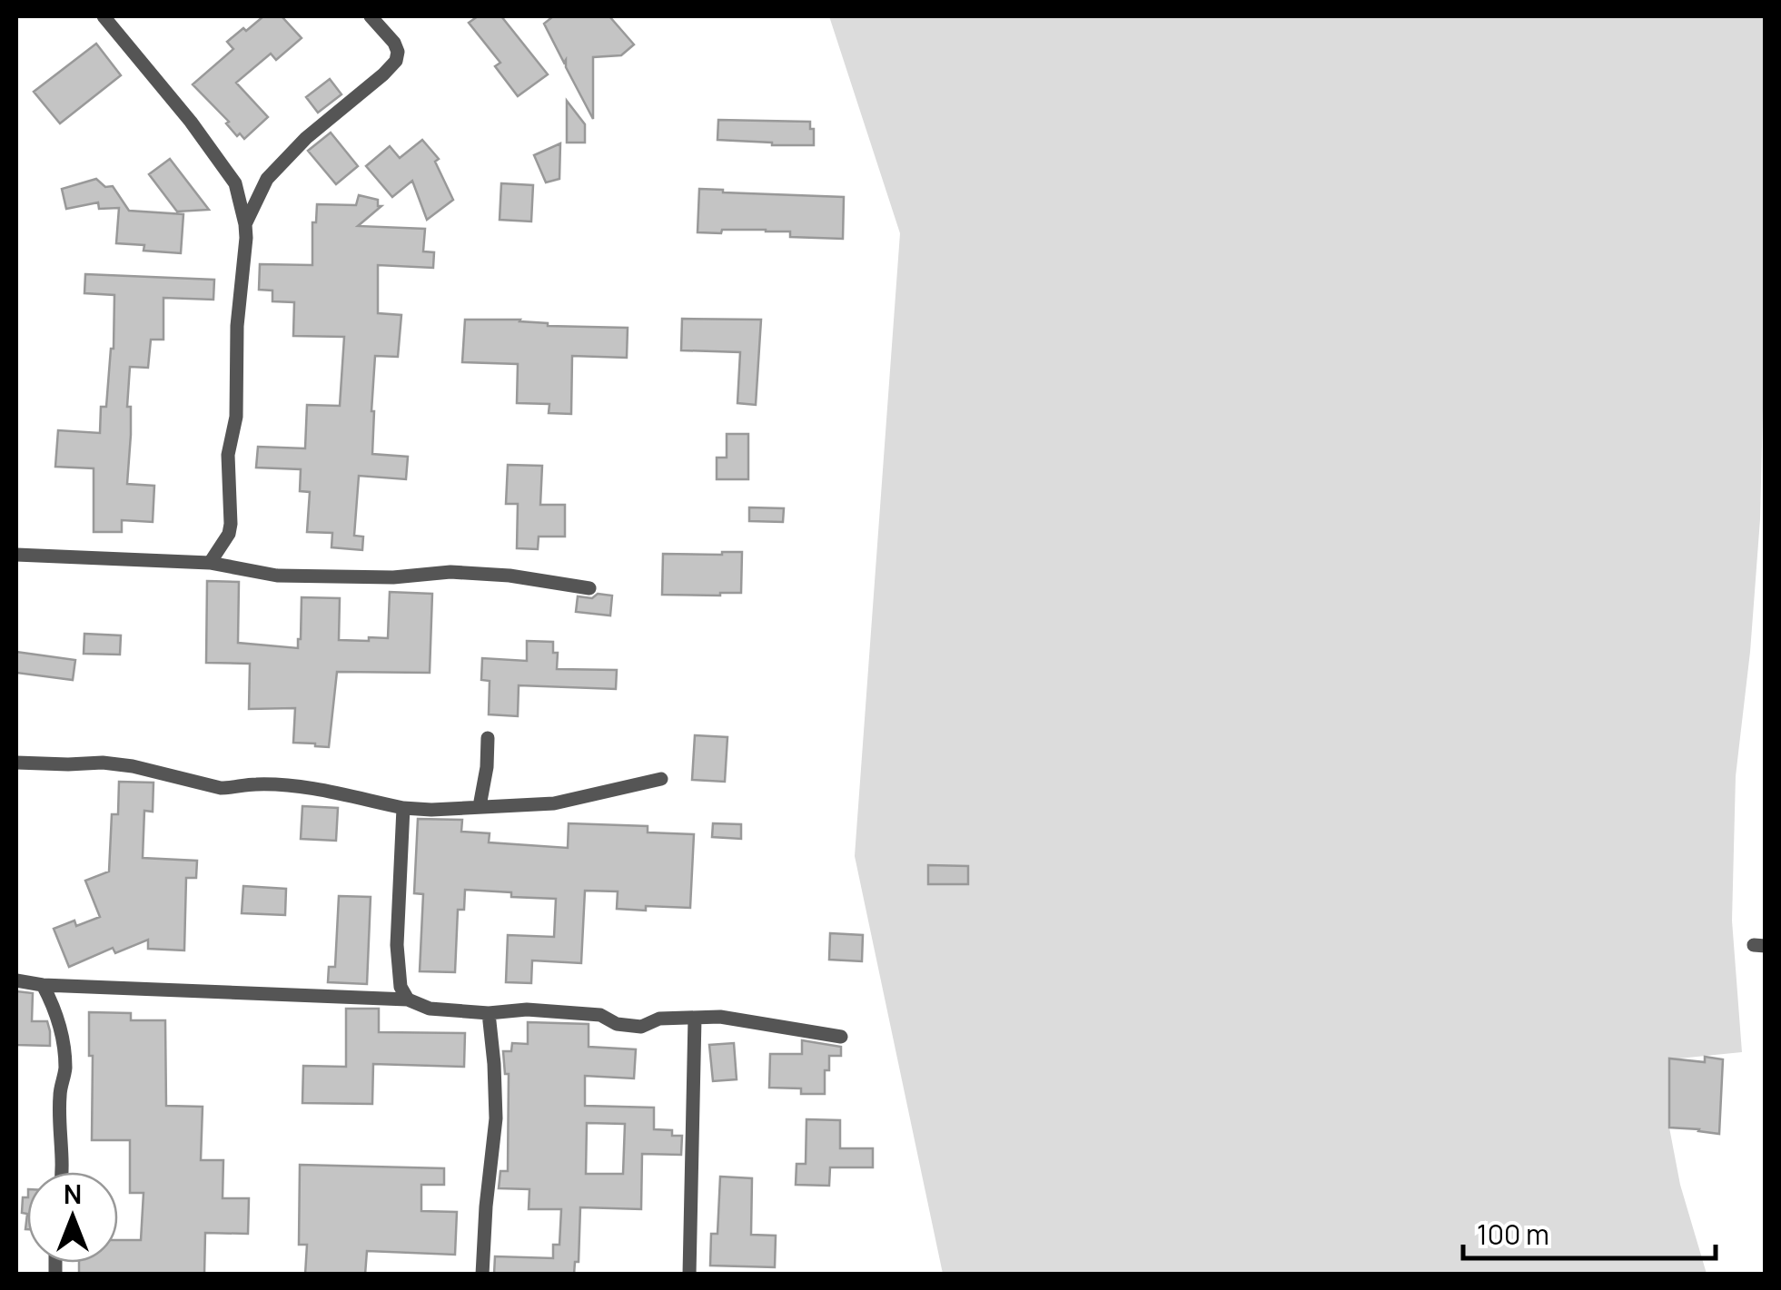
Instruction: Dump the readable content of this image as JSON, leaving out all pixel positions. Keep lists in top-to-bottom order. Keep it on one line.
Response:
{"scale_bar":"100 m","north":"top"}
